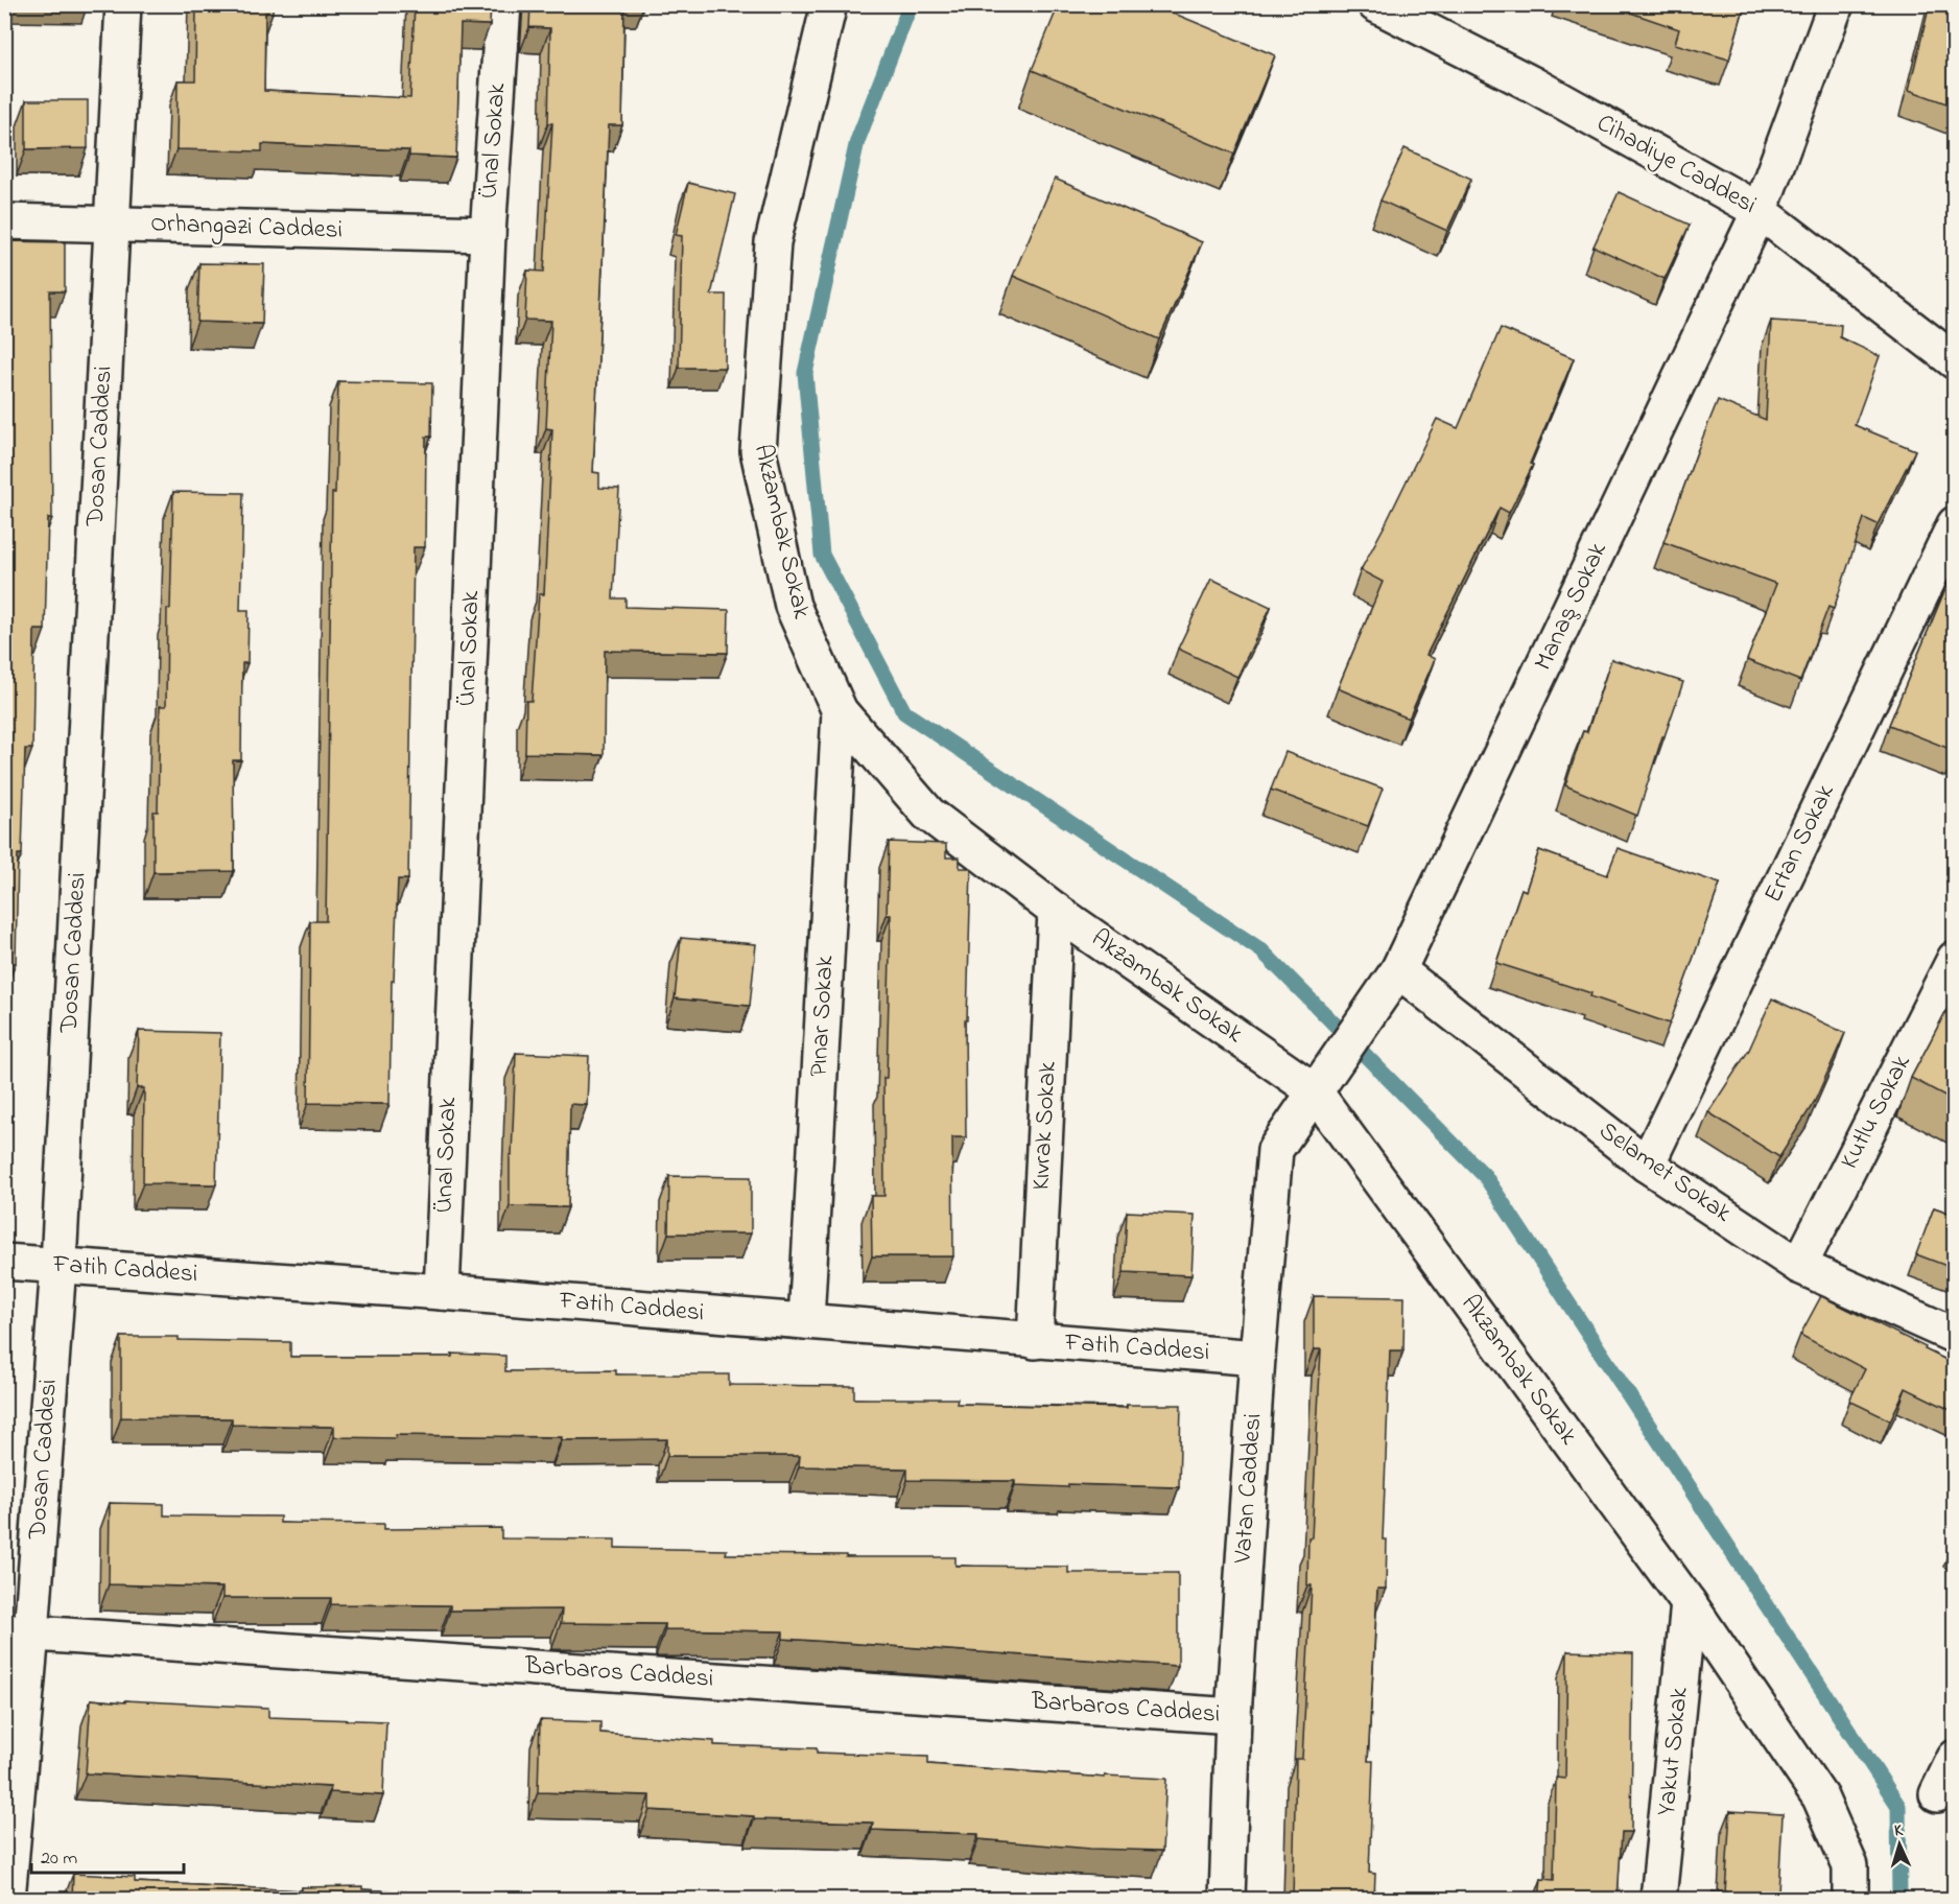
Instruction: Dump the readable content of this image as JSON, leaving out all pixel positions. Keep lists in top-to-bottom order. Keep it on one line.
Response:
{"streets":{"street":["Ünal Sokak","Cihadiye Caddesi","Orhangazi Caddesi","Dosan Caddesi","Akzambak Sokak","Manaş Sokak","Ertan Sokak","Pınar Sokak","Kutlu Sokak","Kıvrak Sokak","Selamet Sokak","Fatih Caddesi","Vatan Caddesi","Barbaros Caddesi","Yakut Sokak"]},"crossings":[["Ünal Sokak","Orhangazi Caddesi"],["Ünal Sokak","Fatih Caddesi"],["Cihadiye Caddesi","Manaş Sokak"],["Orhangazi Caddesi","Dosan Caddesi"],["Dosan Caddesi","Fatih Caddesi"],["Dosan Caddesi","Barbaros Caddesi"],["Akzambak Sokak","Manaş Sokak"],["Akzambak Sokak","Pınar Sokak"],["Akzambak Sokak","Kıvrak Sokak"],["Akzambak Sokak","Vatan Caddesi"],["Akzambak Sokak","Yakut Sokak"],["Manaş Sokak","Selamet Sokak"],["Manaş Sokak","Vatan Caddesi"],["Ertan Sokak","Selamet Sokak"],["Pınar Sokak","Fatih Caddesi"],["Kutlu Sokak","Selamet Sokak"],["Kıvrak Sokak","Fatih Caddesi"],["Fatih Caddesi","Vatan Caddesi"],["Vatan Caddesi","Barbaros Caddesi"]],"scale_bar":"20 m","north":"top"}
